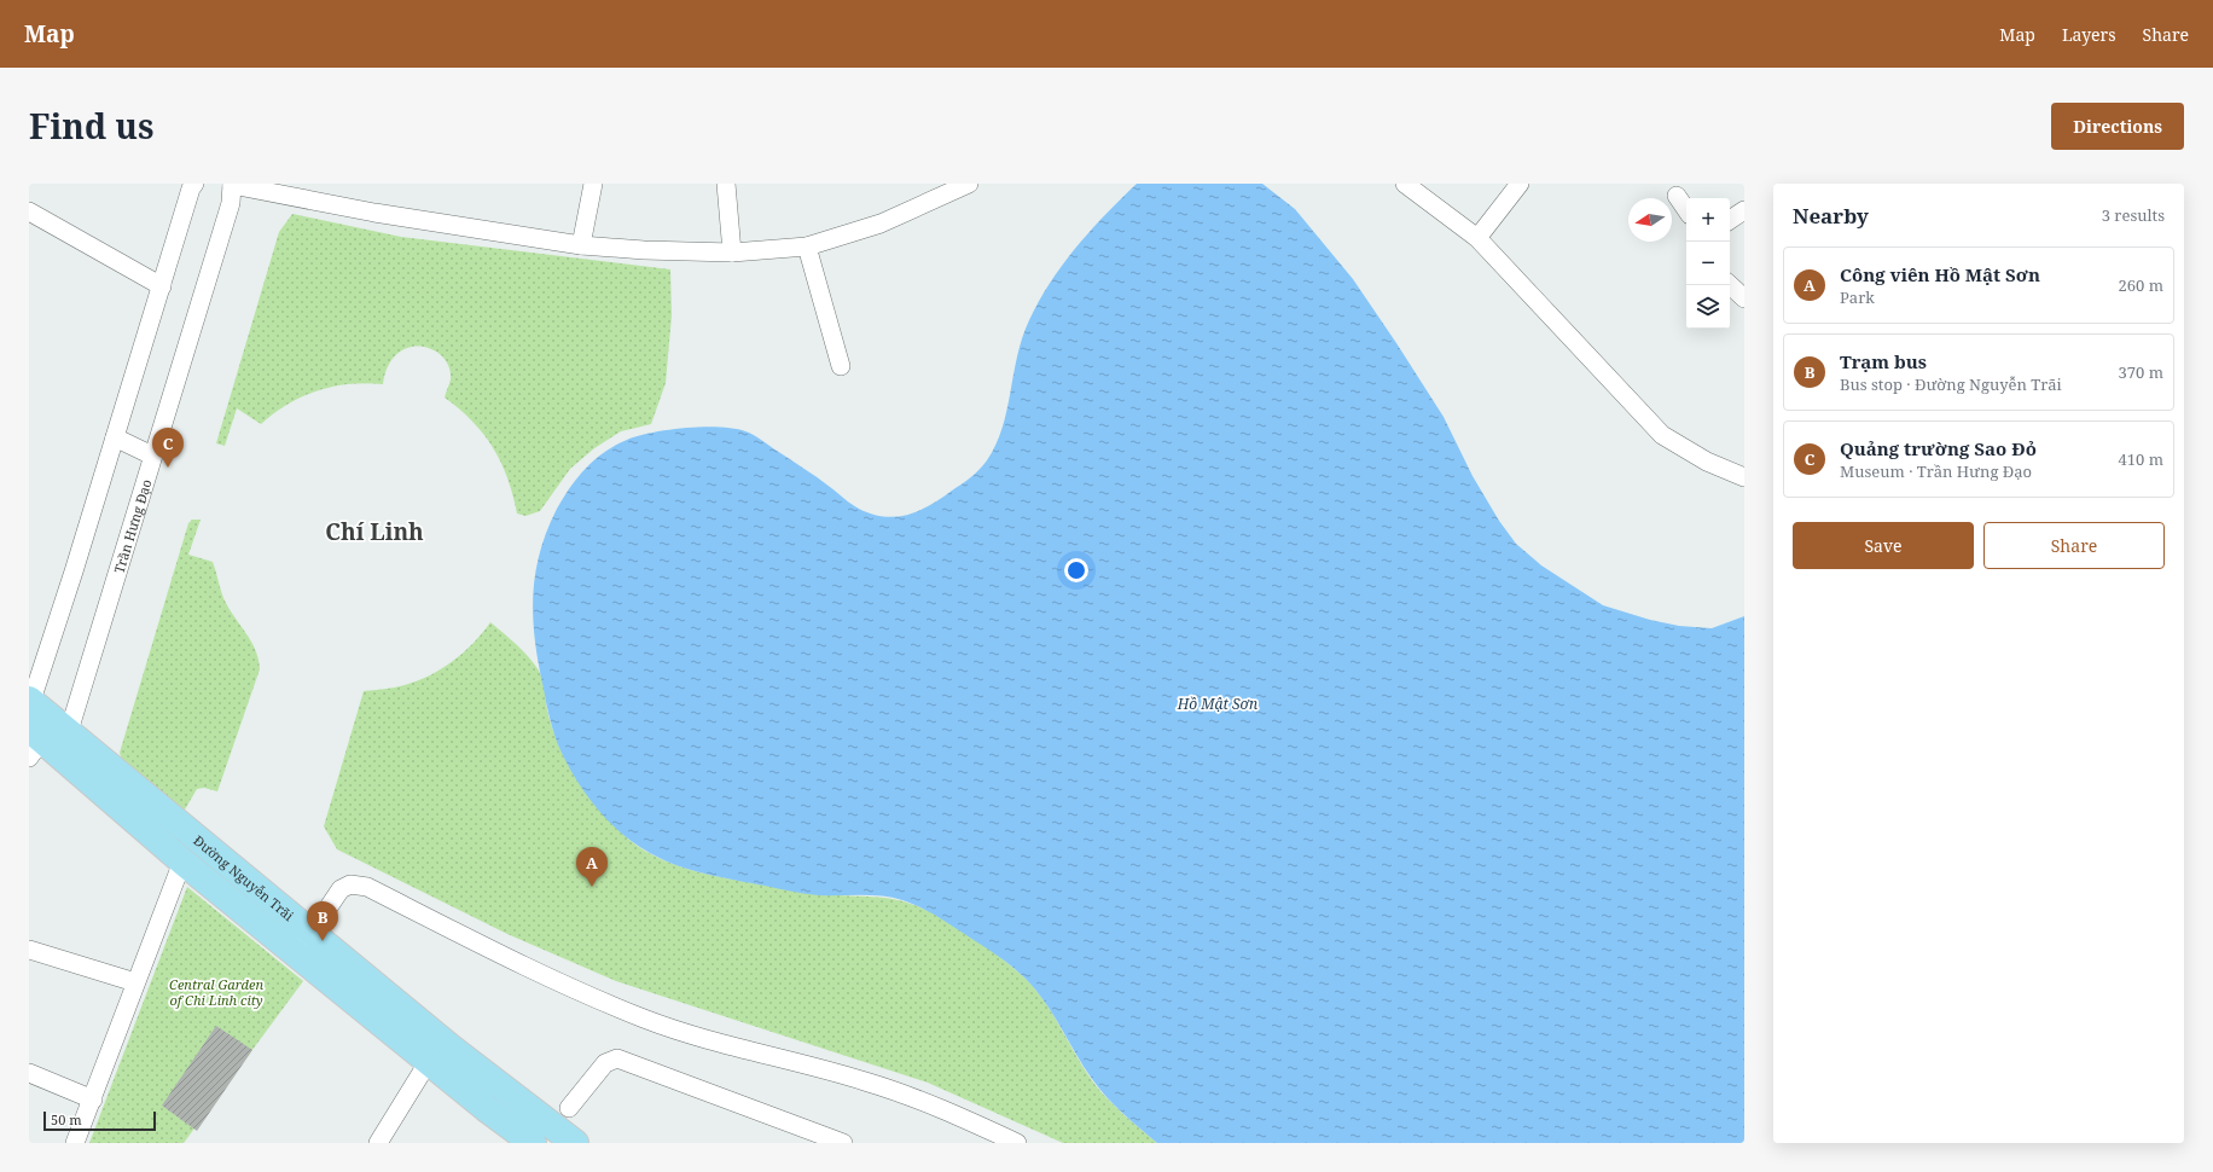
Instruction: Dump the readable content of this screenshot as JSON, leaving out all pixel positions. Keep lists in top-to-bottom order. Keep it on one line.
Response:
{"streets":{"highway":["Đường Nguyễn Trãi"],"street":["Trần Hưng Đạo"]},"crossings":[["Trần Hưng Đạo","Đường Nguyễn Trãi"]],"districts":["Chí Linh"],"water":["Hồ Mật Sơn"],"parks":["Central Garden of Chi Linh city"],"scale_bar":"50 m","north":"left","page":{"header":"Map","nav":["Map","Layers","Share"],"title":"Find us","buttons":["Directions",["Save","Share"]],"heading":["Nearby","3 results"],"map_buttons":["+","−"],"list":[{"mark":"A","name":"Công viên Hồ Mật Sơn","note":"Park","value":"260 m"},{"mark":"B","name":"Trạm bus","note":"Bus stop · Đường Nguyễn Trãi","value":"370 m"},{"mark":"C","name":"Quảng trường Sao Đỏ","note":"Museum · Trần Hưng Đạo","value":"410 m"}],"pins":["C","A","B"],"scale":"50 m"}}
